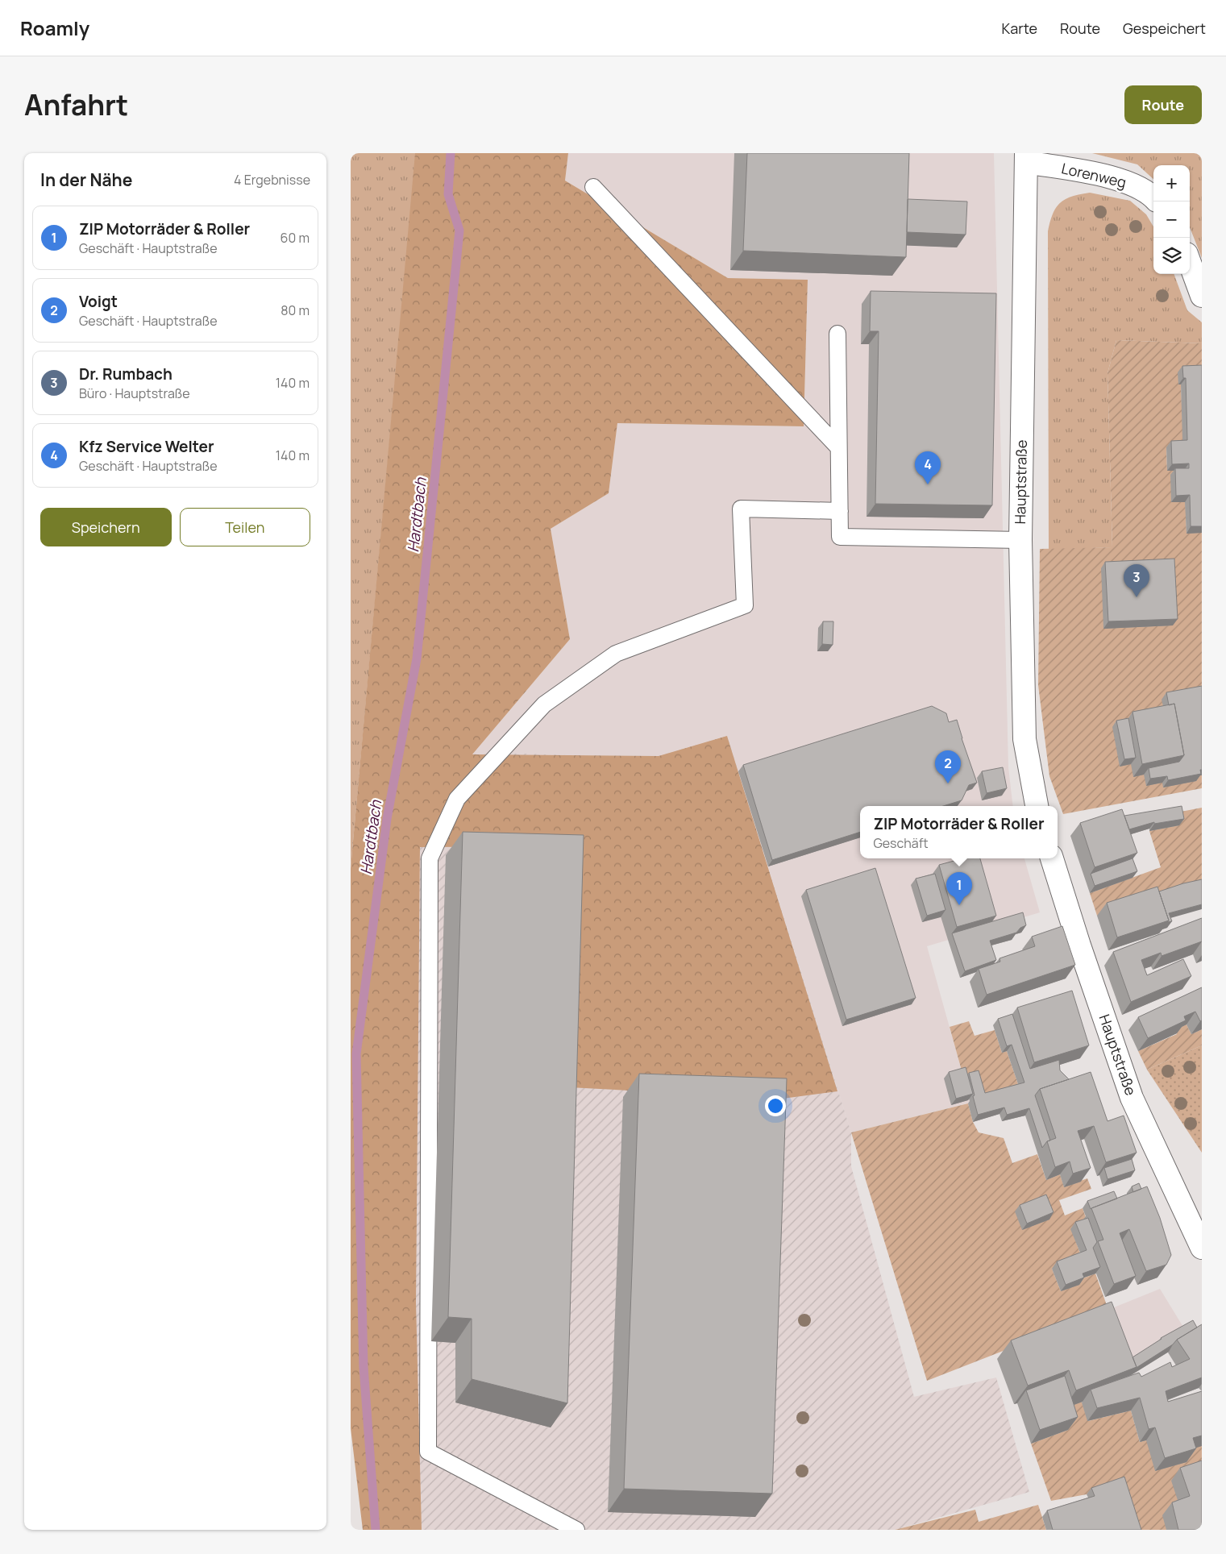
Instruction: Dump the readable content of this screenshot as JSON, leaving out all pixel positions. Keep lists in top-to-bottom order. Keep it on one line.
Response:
{"streets":{"main road":["Lorenweg","Hauptstraße"]},"crossings":[["Lorenweg","Hauptstraße"]],"water":["Hardtbach"],"page":{"header":"Roamly","nav":["Karte","Route","Gespeichert"],"title":"Anfahrt","buttons":["Route",["Speichern","Teilen"]],"heading":["In der Nähe","4 Ergebnisse"],"map_buttons":["+","−"],"list":[{"mark":"1","name":"ZIP Motorräder & Roller","note":"Geschäft · Hauptstraße","value":"60 m"},{"mark":"2","name":"Voigt","note":"Geschäft · Hauptstraße","value":"80 m"},{"mark":"3","name":"Dr. Rumbach","note":"Büro · Hauptstraße","value":"140 m"},{"mark":"4","name":"Kfz Service Welter","note":"Geschäft · Hauptstraße","value":"140 m"}],"pins":["4","3","2","1"],"popup":["ZIP Motorräder & Roller","Geschäft"]}}
